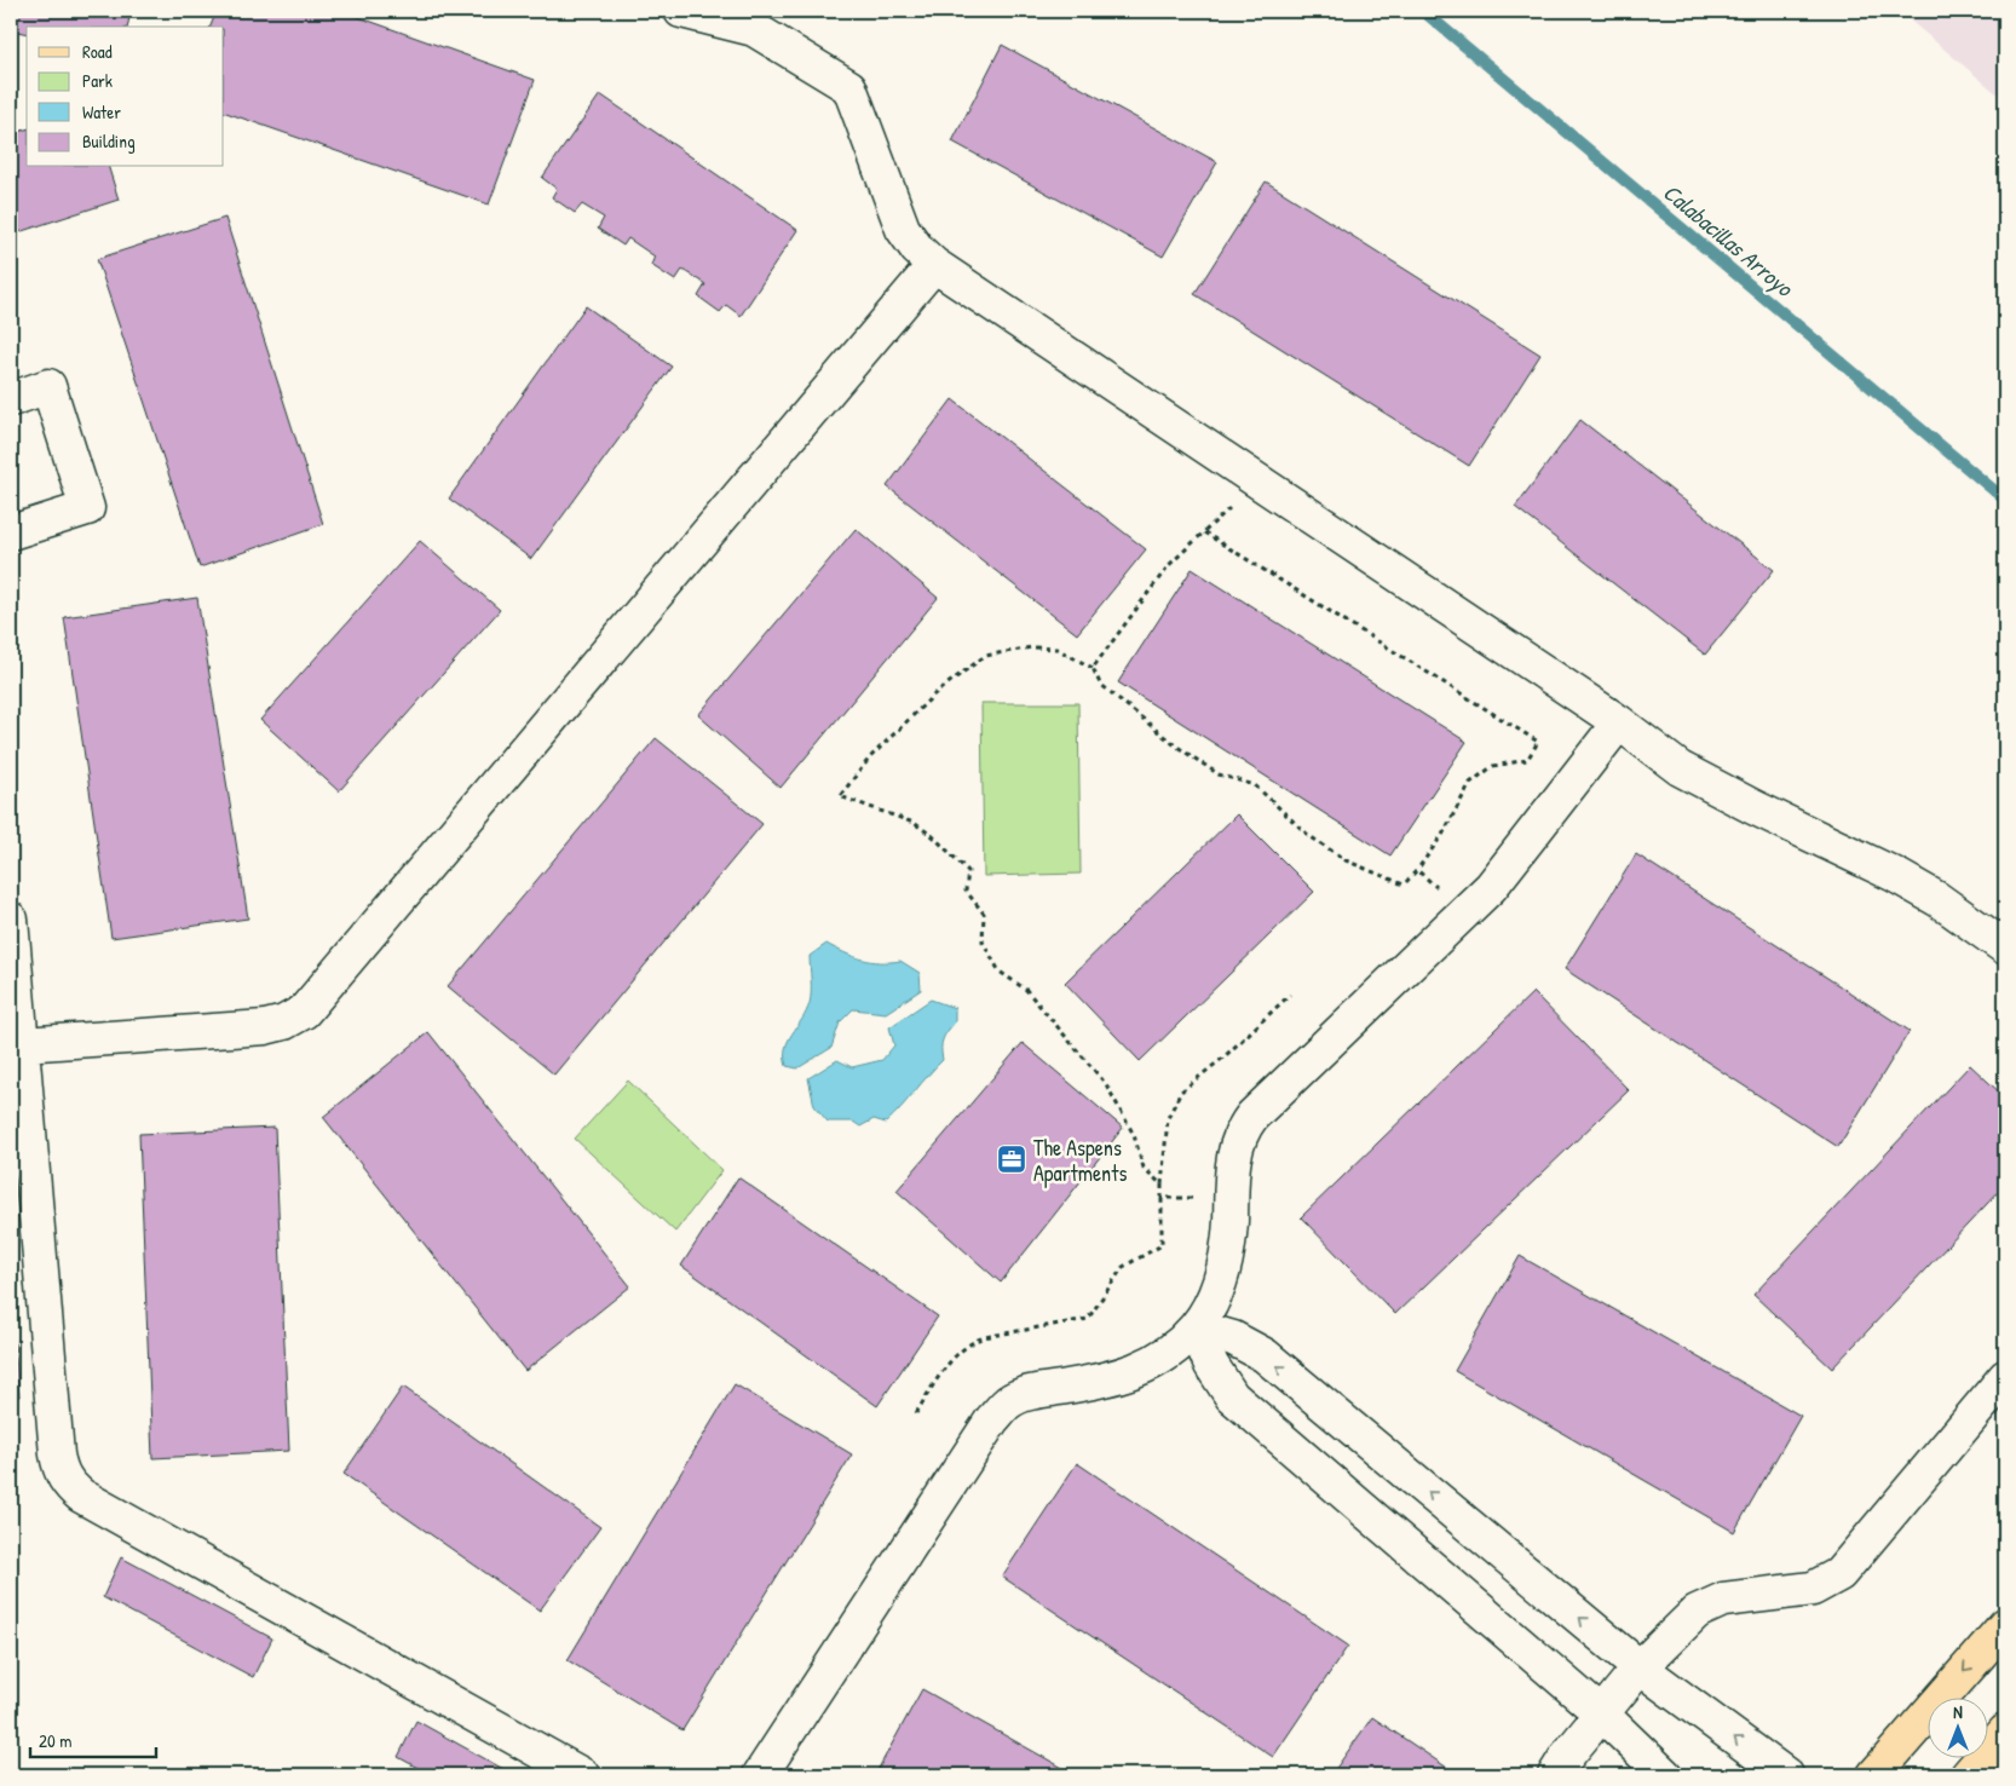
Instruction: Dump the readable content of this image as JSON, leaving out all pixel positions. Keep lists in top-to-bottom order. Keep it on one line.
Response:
{"water":["Calabacillas Arroyo"],"places":{"office":["The Aspens Apartments"]},"legend":["Road","Park","Water","Building"],"scale_bar":"20 m","north":"top"}
